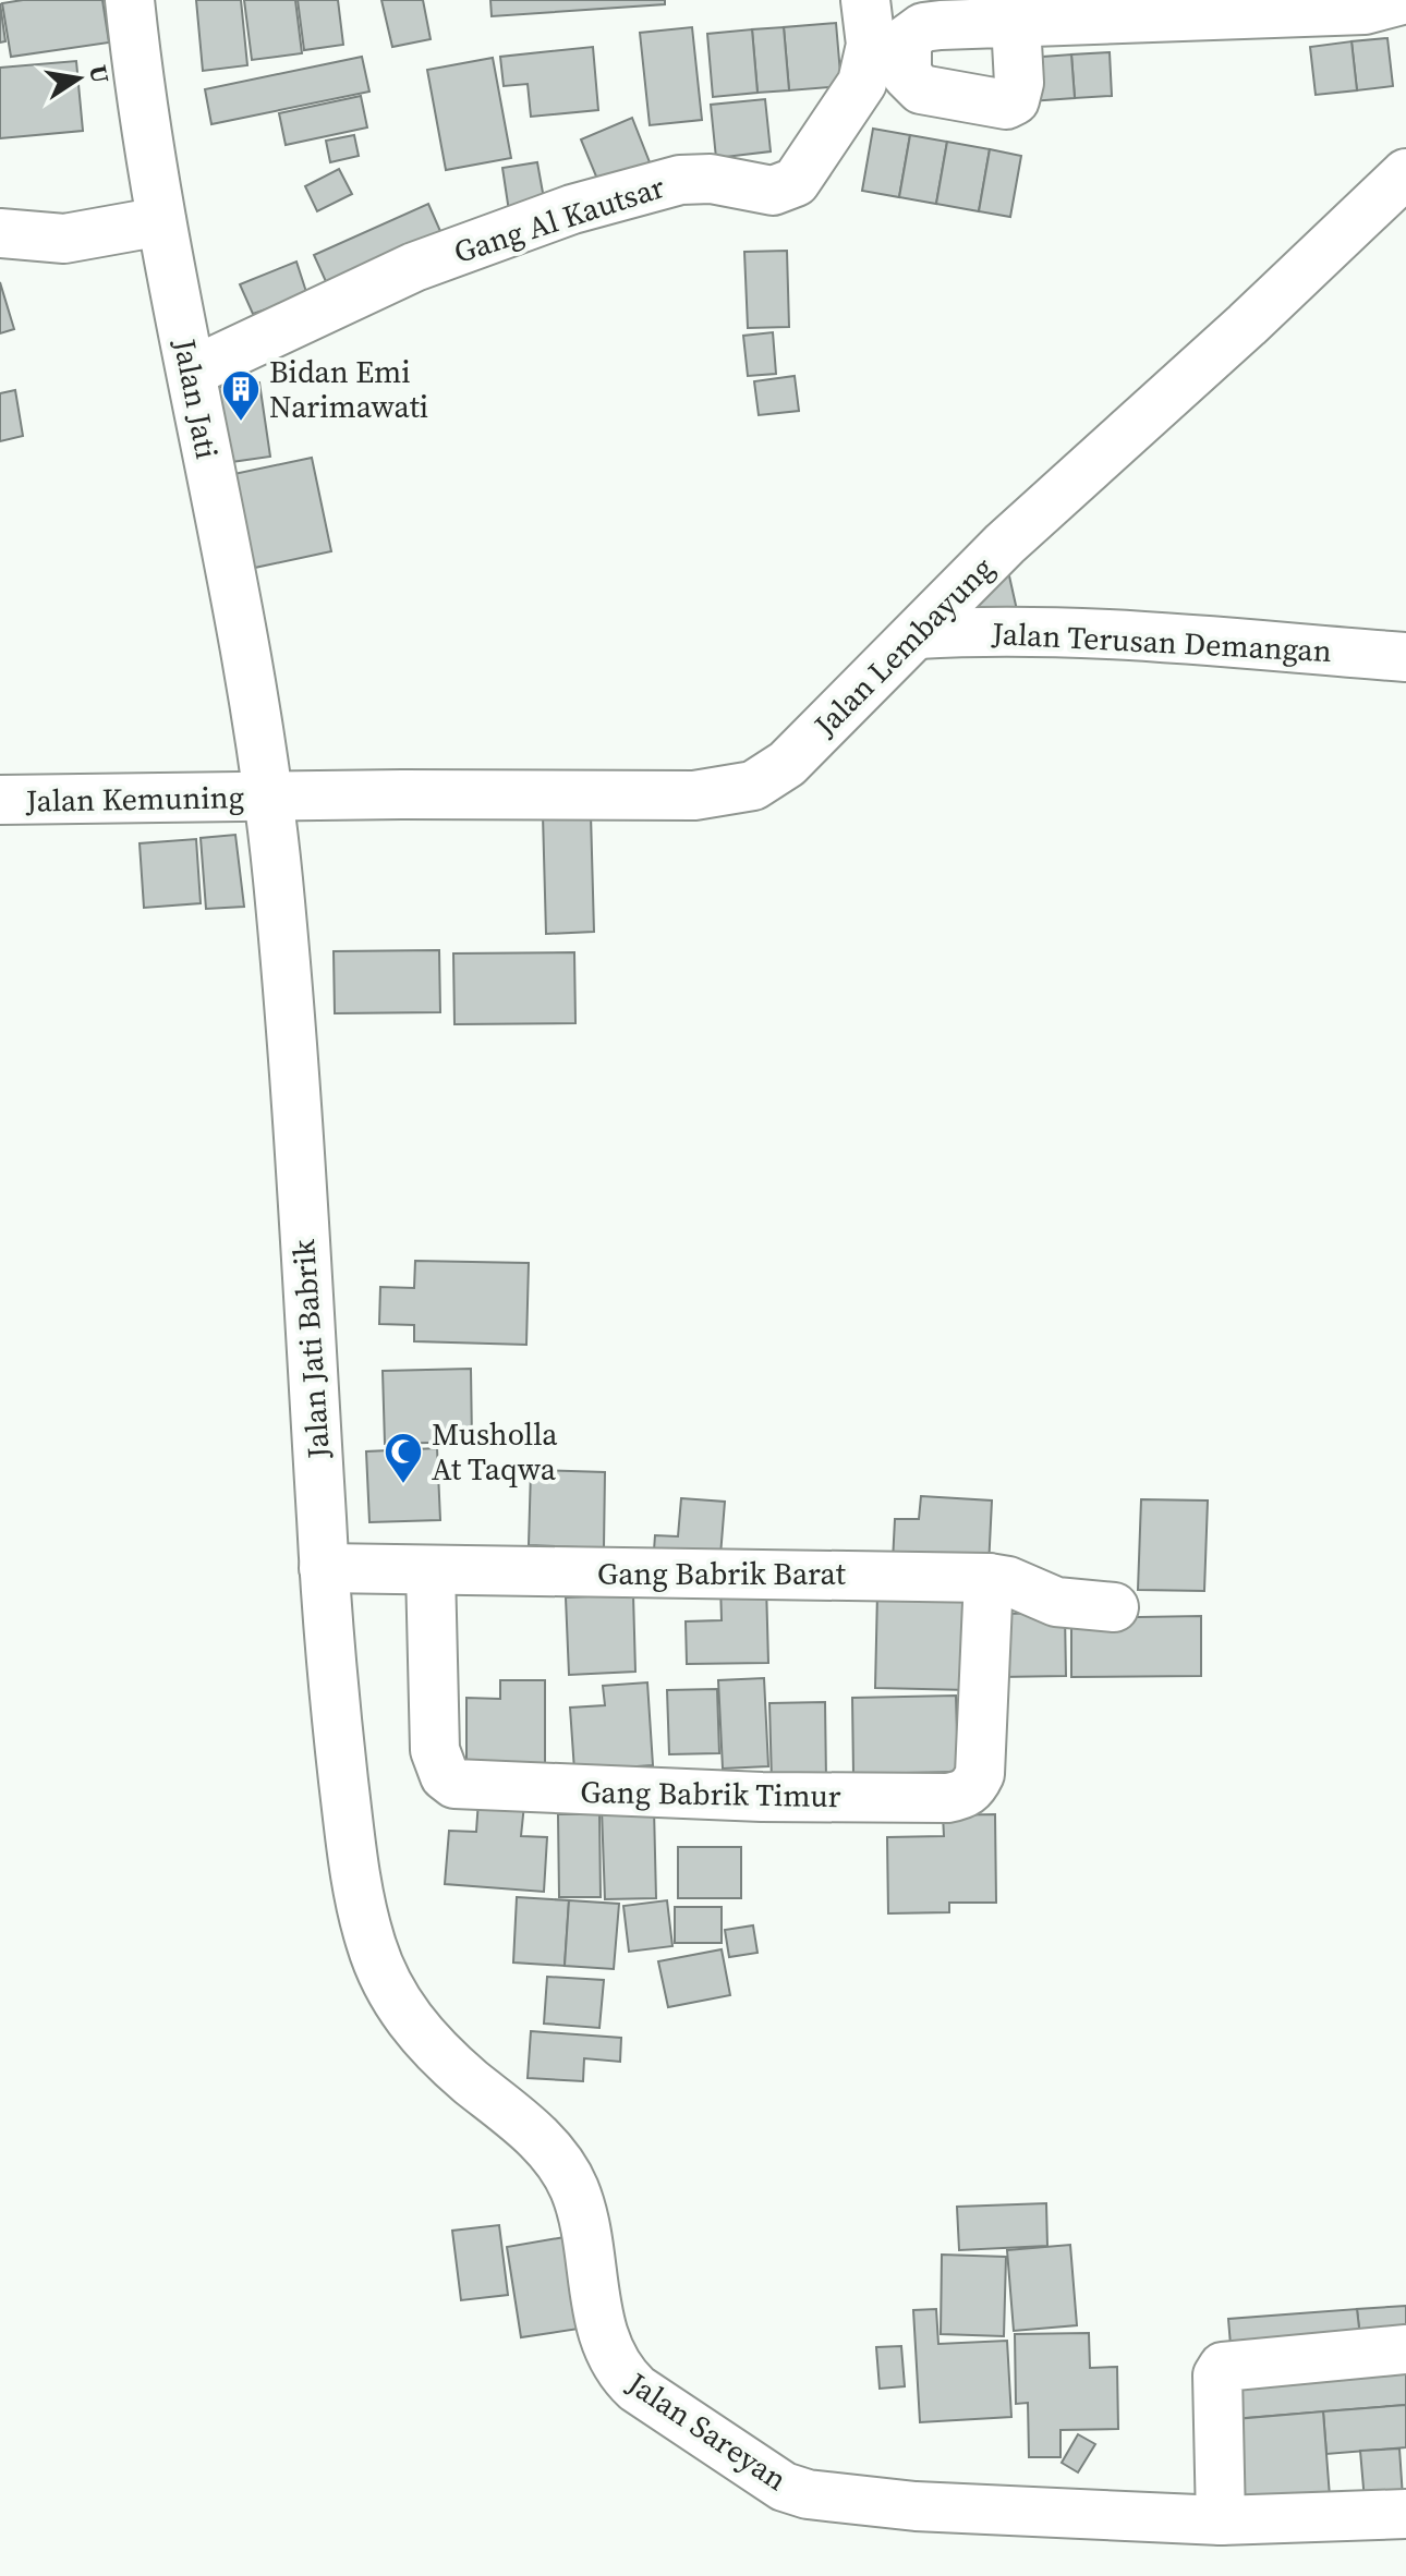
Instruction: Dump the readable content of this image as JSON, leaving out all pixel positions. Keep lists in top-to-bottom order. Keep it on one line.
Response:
{"streets":{"street":["Gang Al Kautsar","Jalan Jati","Jalan Terusan Demangan","Jalan Lembayung","Jalan Kemuning","Jalan Jati Babrik","Gang Babrik Barat","Gang Babrik Timur","Jalan Sareyan"]},"crossings":[["Gang Al Kautsar","Jalan Jati"],["Jalan Jati","Jalan Lembayung"],["Jalan Jati","Jalan Kemuning"],["Jalan Jati","Jalan Jati Babrik"],["Jalan Terusan Demangan","Jalan Lembayung"],["Jalan Lembayung","Jalan Kemuning"],["Jalan Lembayung","Jalan Jati Babrik"],["Jalan Kemuning","Jalan Jati Babrik"],["Jalan Jati Babrik","Gang Babrik Barat"],["Jalan Jati Babrik","Jalan Sareyan"],["Gang Babrik Barat","Gang Babrik Timur"]],"places":{"building":["Bidan Emi Narimawati"],"mosque":["Musholla At Taqwa"]},"north":"right"}
